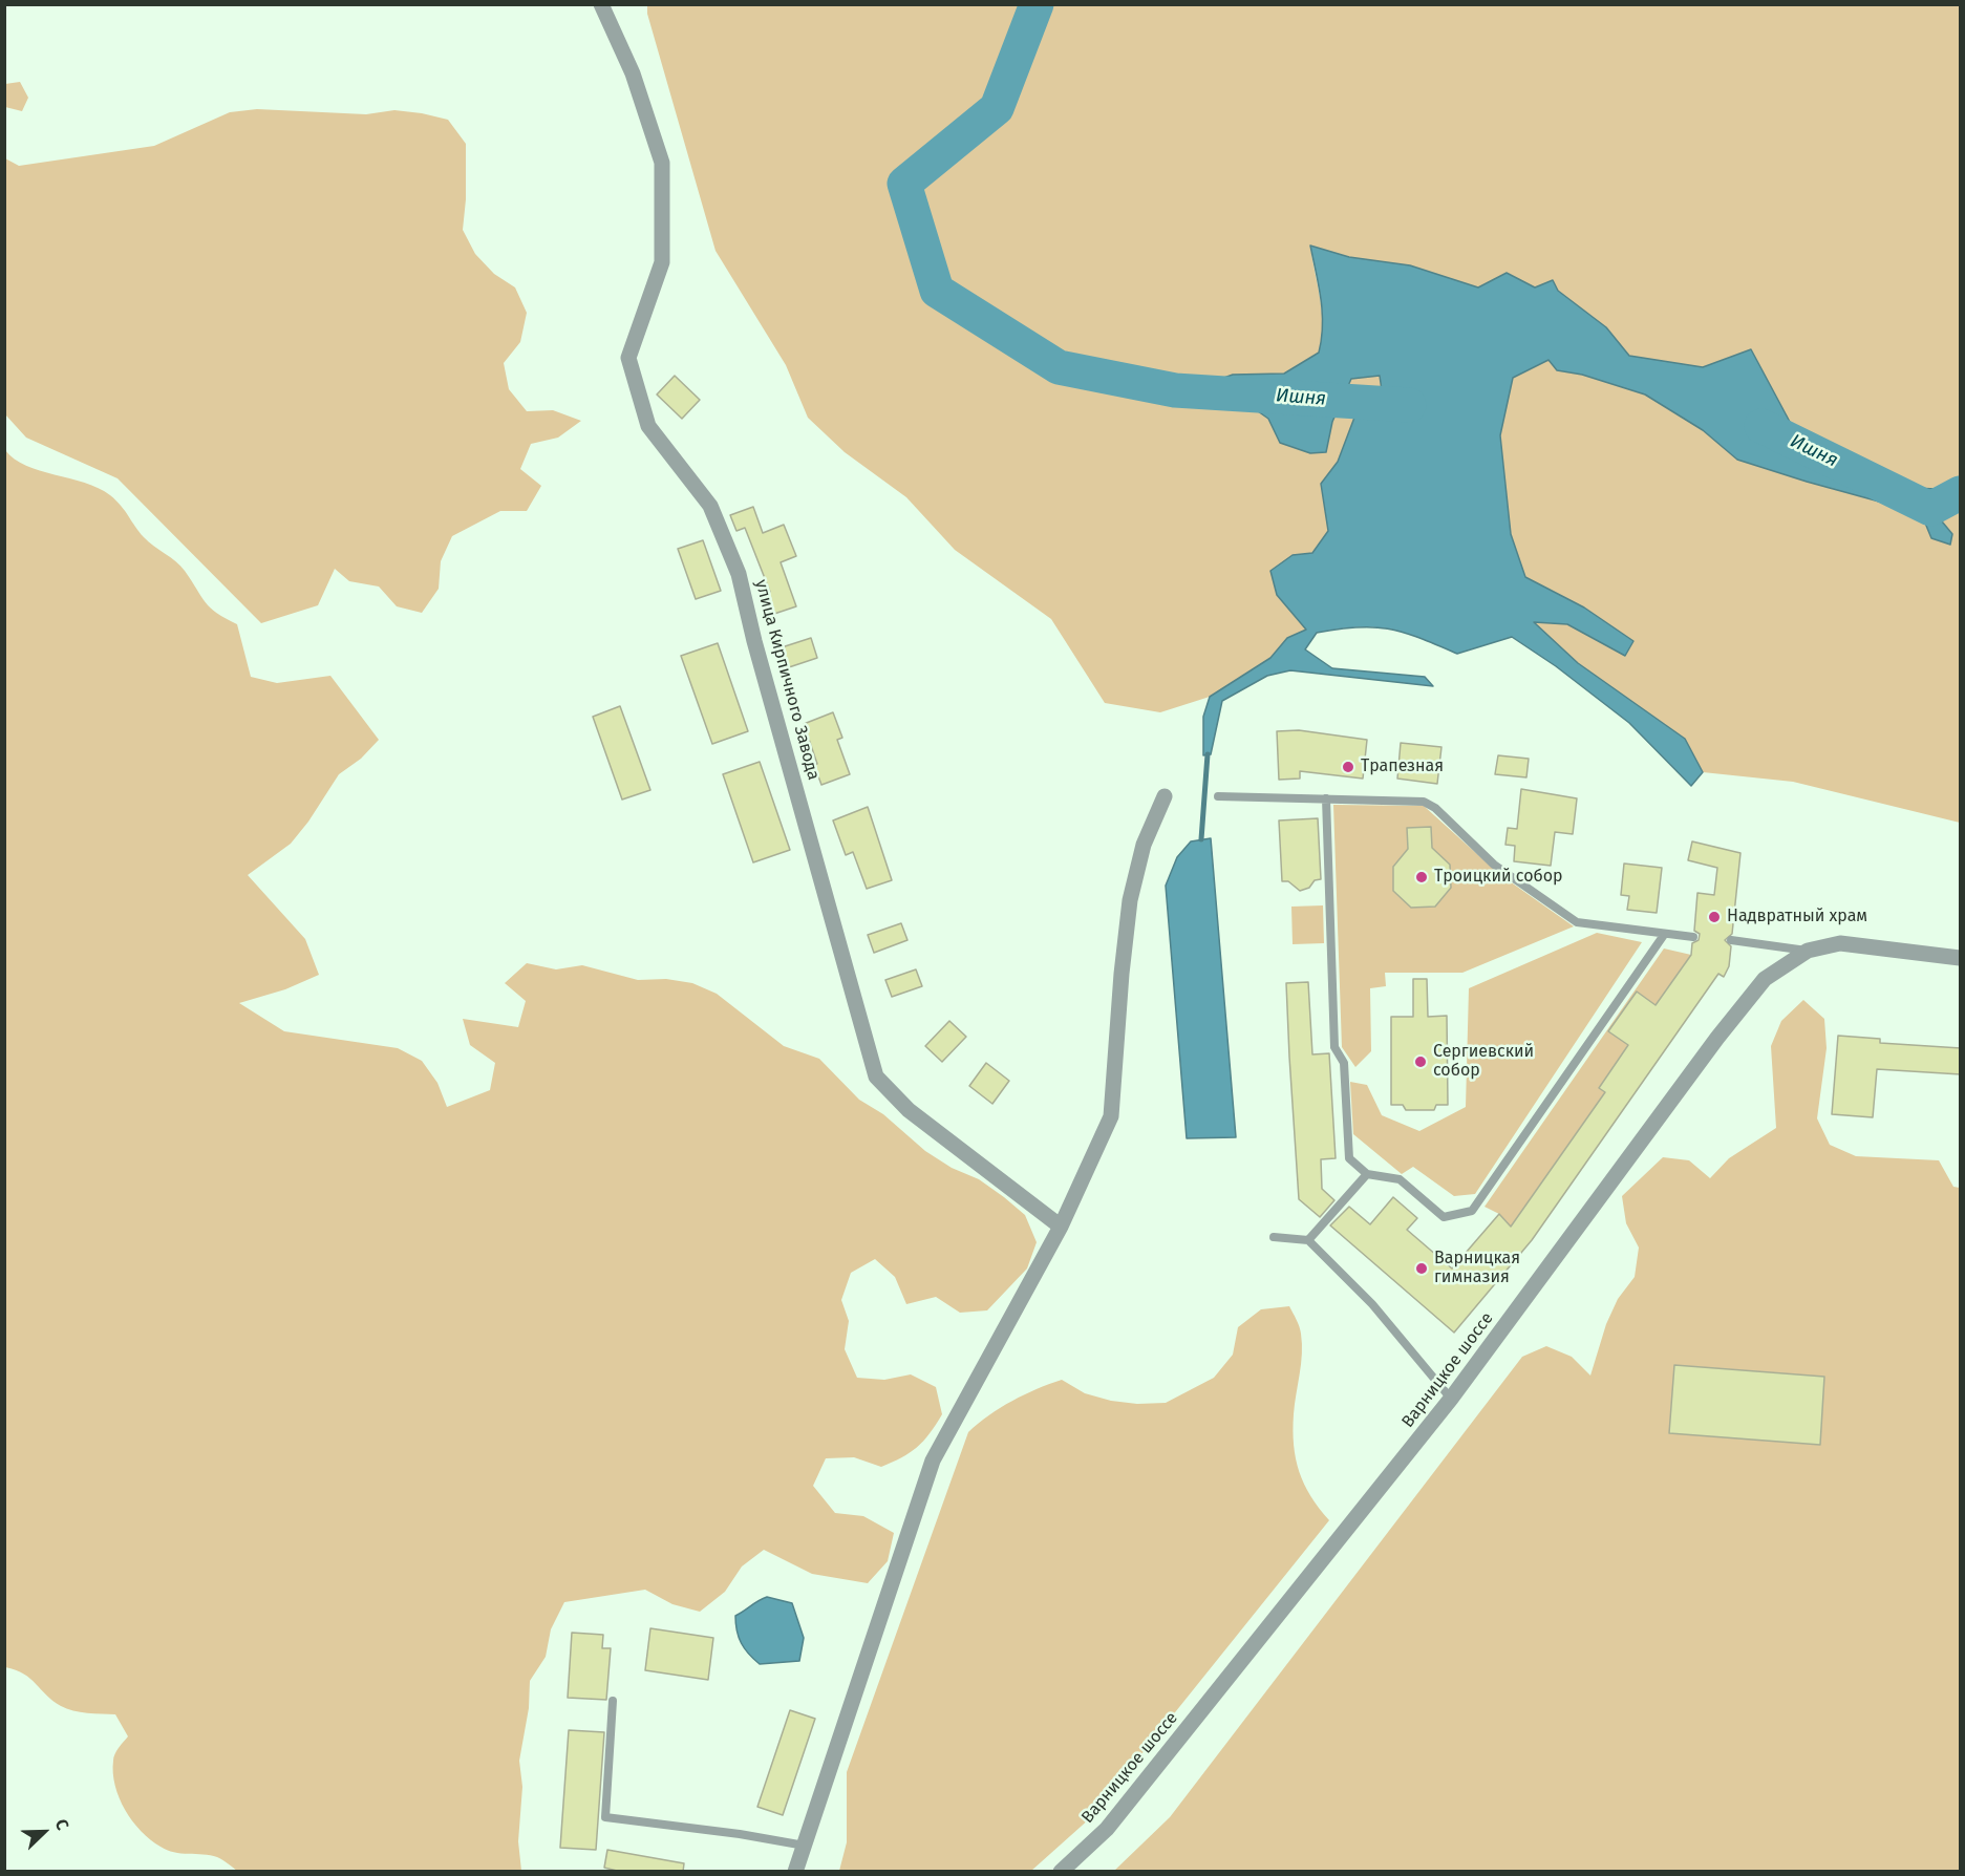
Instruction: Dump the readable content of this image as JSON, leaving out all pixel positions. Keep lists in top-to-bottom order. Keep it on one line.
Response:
{"streets":{"street":["улица Кирпичного Завода","Варницкое шоссе"]},"water":["Ишня"],"places":["Трапезная","Троицкий собор","Надвратный храм","Сергиевский собор","Варницкая гимназия"],"north":"top right"}
